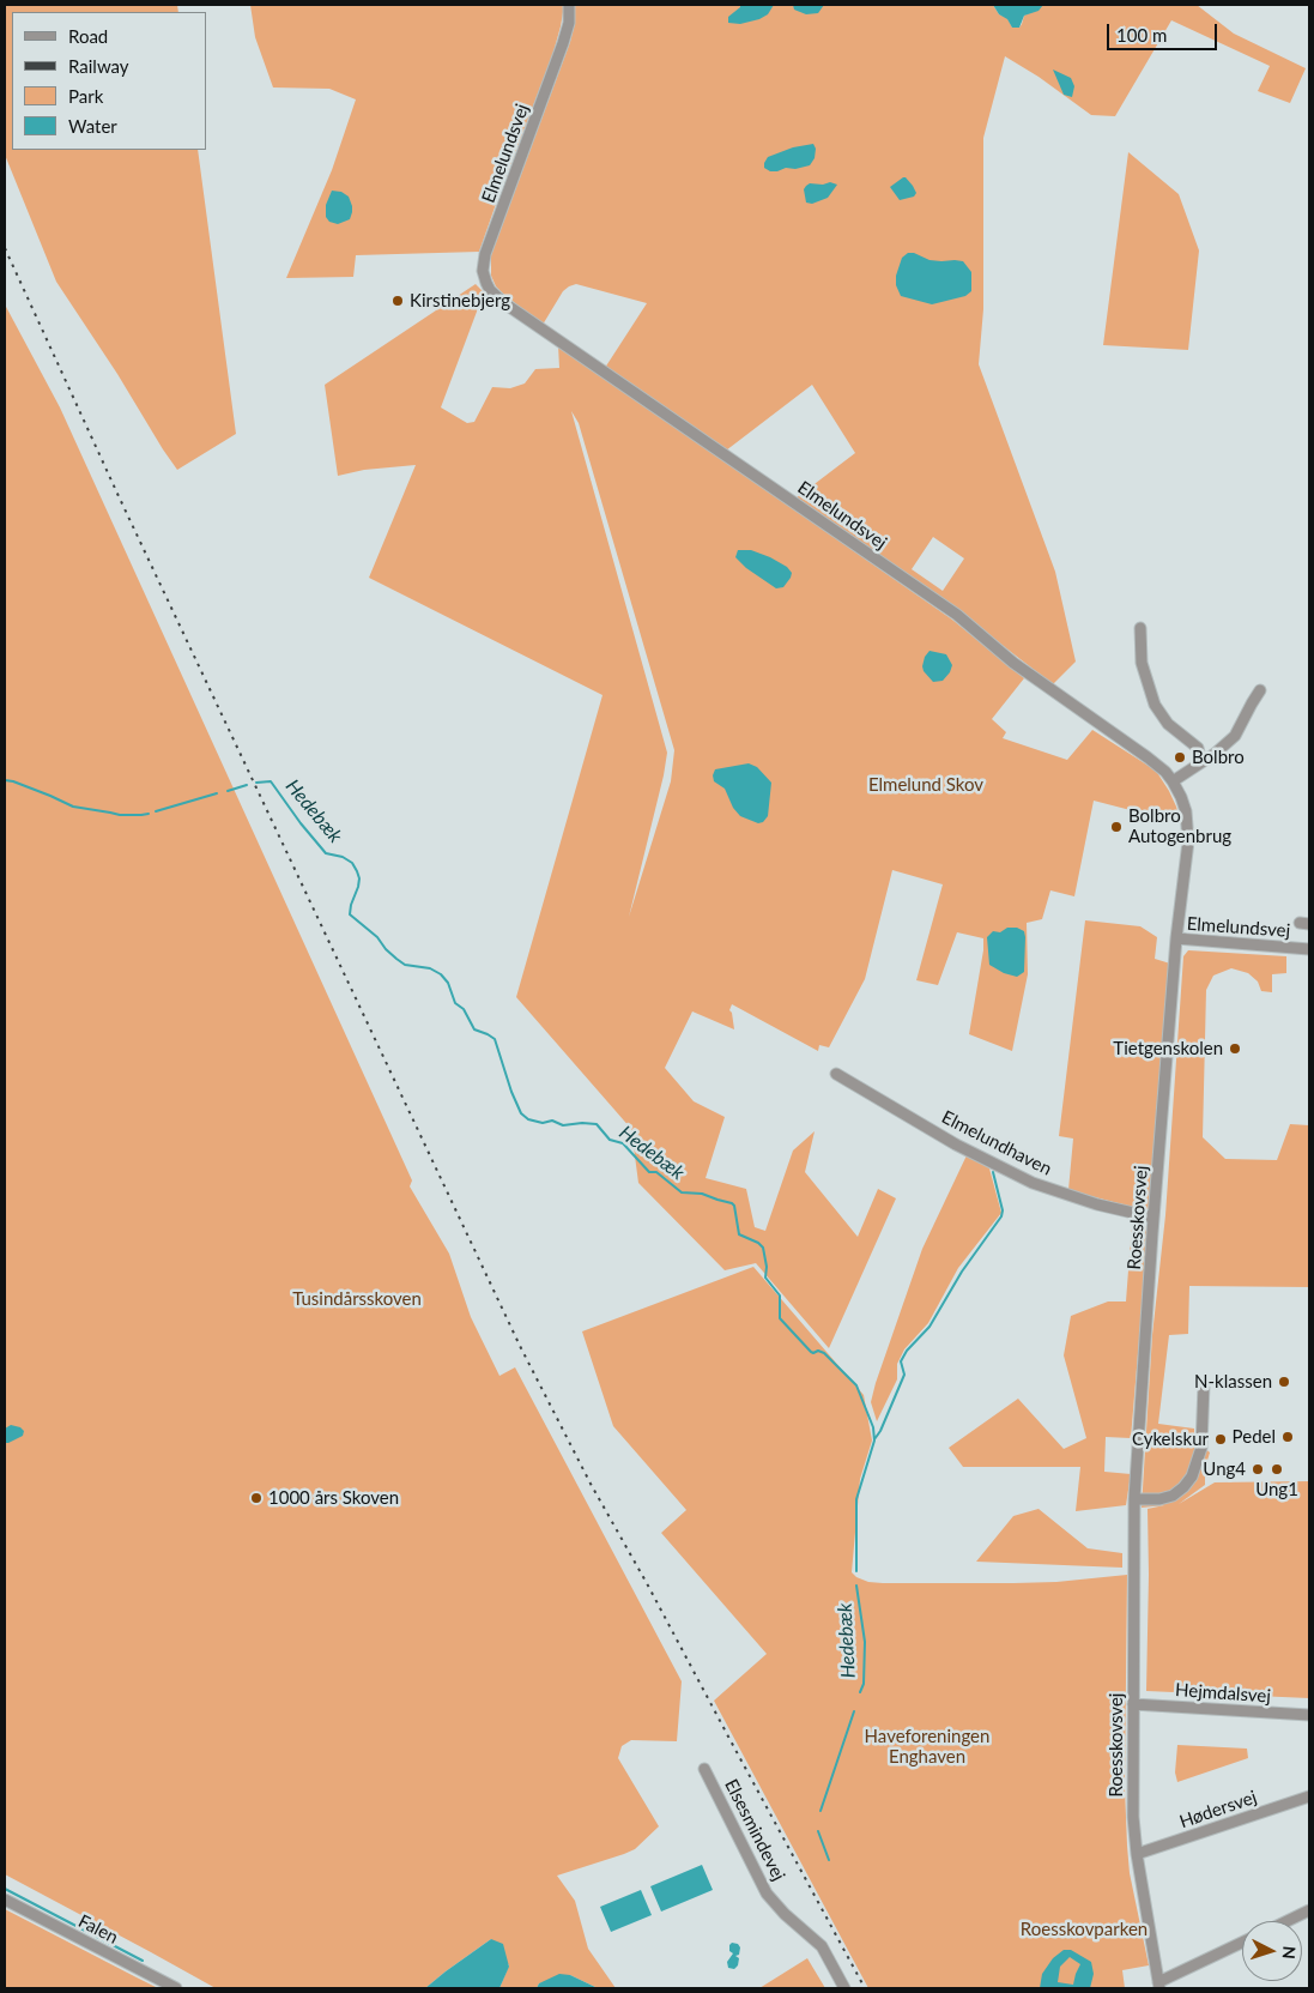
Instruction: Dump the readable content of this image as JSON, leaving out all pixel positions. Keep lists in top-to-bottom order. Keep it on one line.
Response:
{"streets":{"street":["Elmelundsvej","Elmelundhaven","Roesskovsvej","Hejmdalsvej","Hødersvej","Elsesmindevej","Falen"]},"crossings":[["Elmelundsvej","Roesskovsvej"],["Elmelundhaven","Roesskovsvej"],["Roesskovsvej","Hejmdalsvej"],["Roesskovsvej","Hødersvej"]],"water":["Hedebæk"],"parks":["Elmelund Skov","Tusindårsskoven","Haveforeningen Enghaven","Roesskovparken"],"places":["Kirstinebjerg","Bolbro","Bolbro Autogenbrug","Tietgenskolen","N-klassen","Pedel","Cykelskur","Ung4","Ung1","1000 års Skoven"],"legend":["Road","Railway","Park","Water"],"scale_bar":"100 m","north":"right"}
